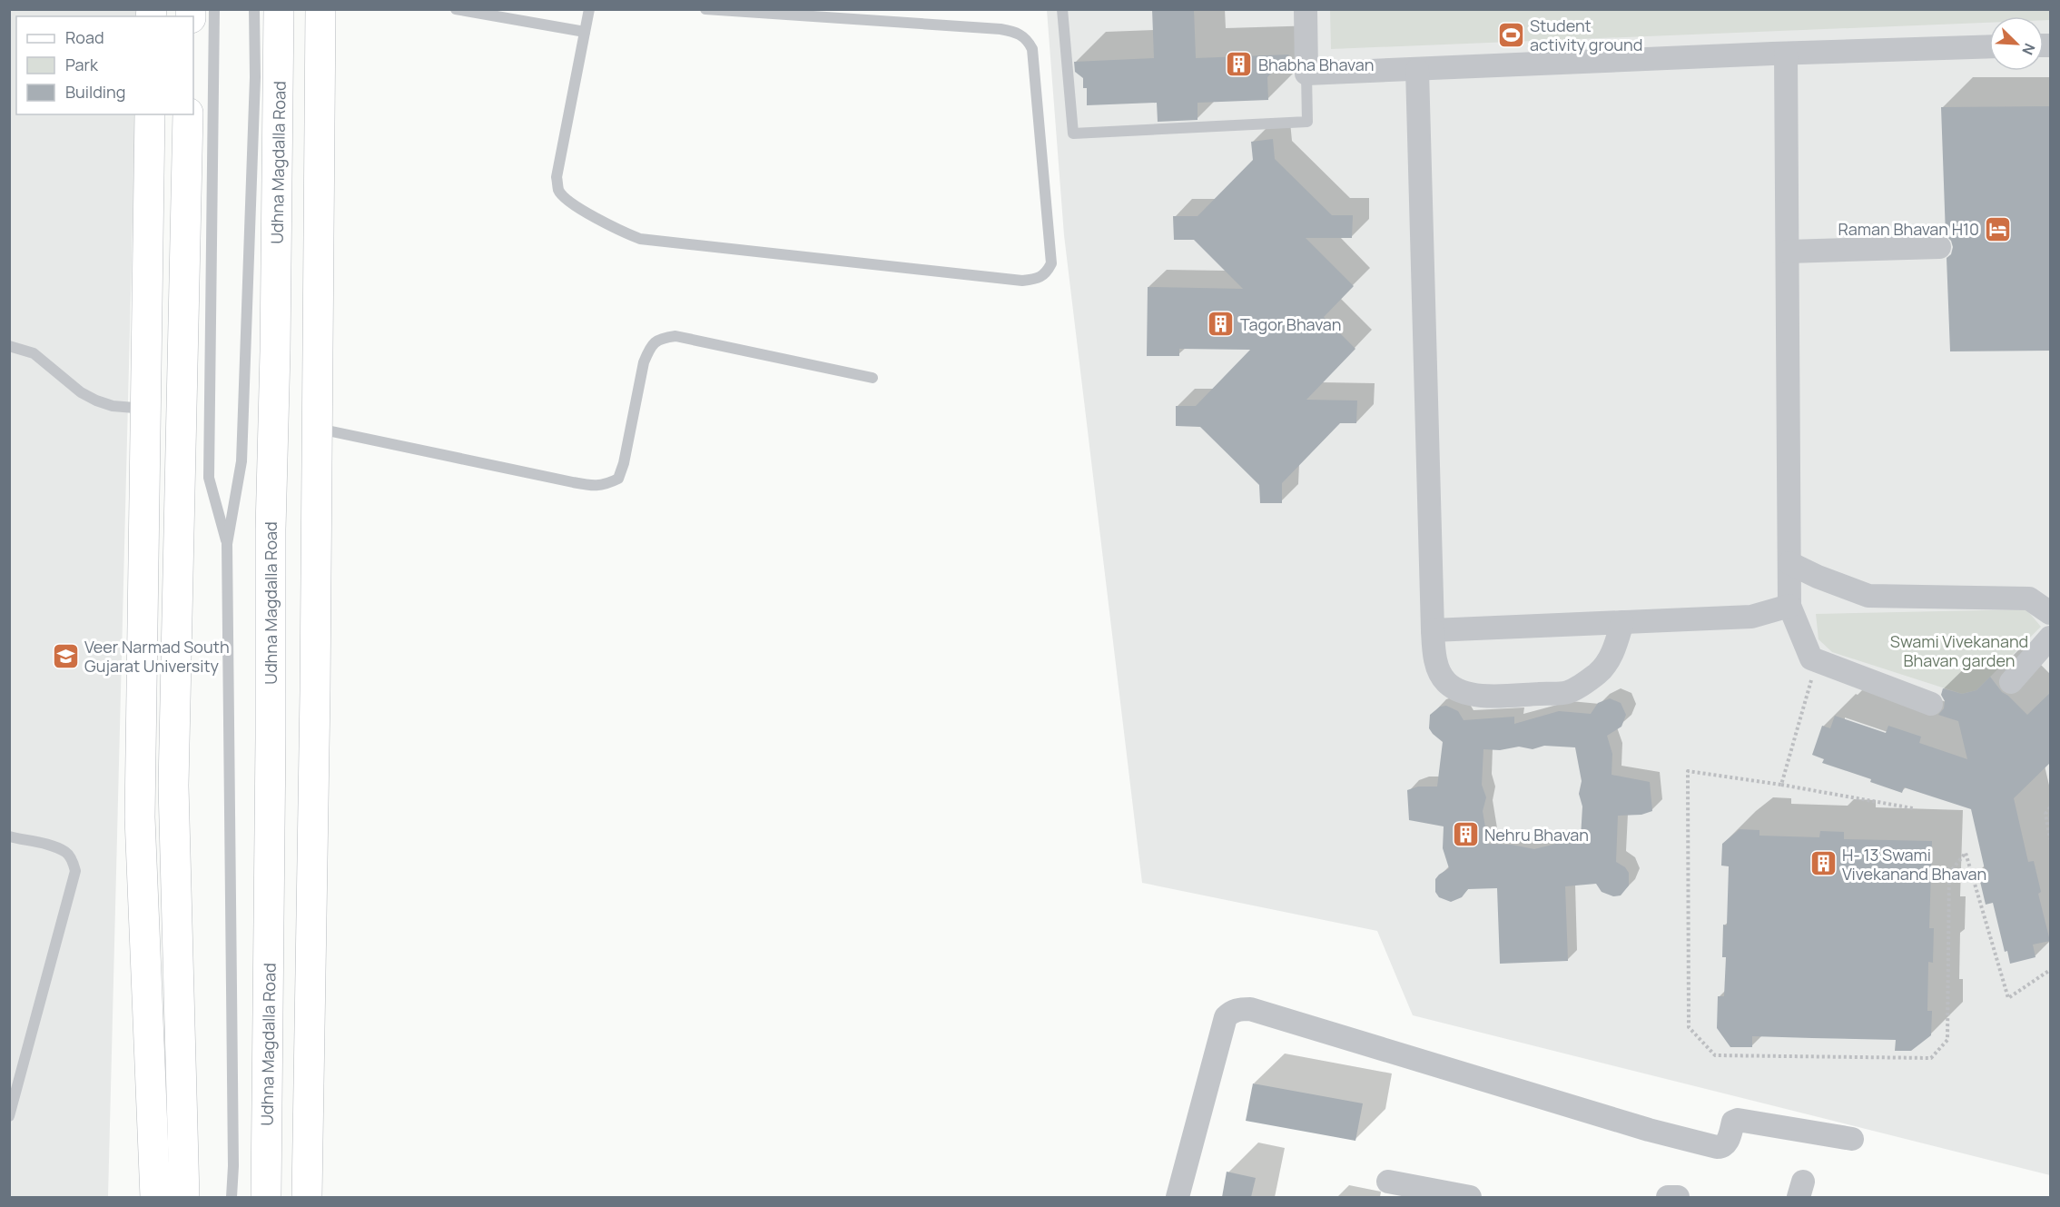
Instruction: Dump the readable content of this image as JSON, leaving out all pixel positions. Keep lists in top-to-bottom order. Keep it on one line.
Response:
{"streets":{"main road":["Udhna Magdalla Road"]},"parks":["Swami Vivekanand Bhavan garden"],"places":{"sports":["Student activity ground"],"building":["Bhabha Bhavan","Tagor Bhavan","Nehru Bhavan","H- 13 Swami Vivekanand Bhavan"],"hotel":["Raman Bhavan H10"],"school or university":["Veer Narmad South Gujarat University"]},"legend":["Road","Park","Building"],"north":"bottom right"}
